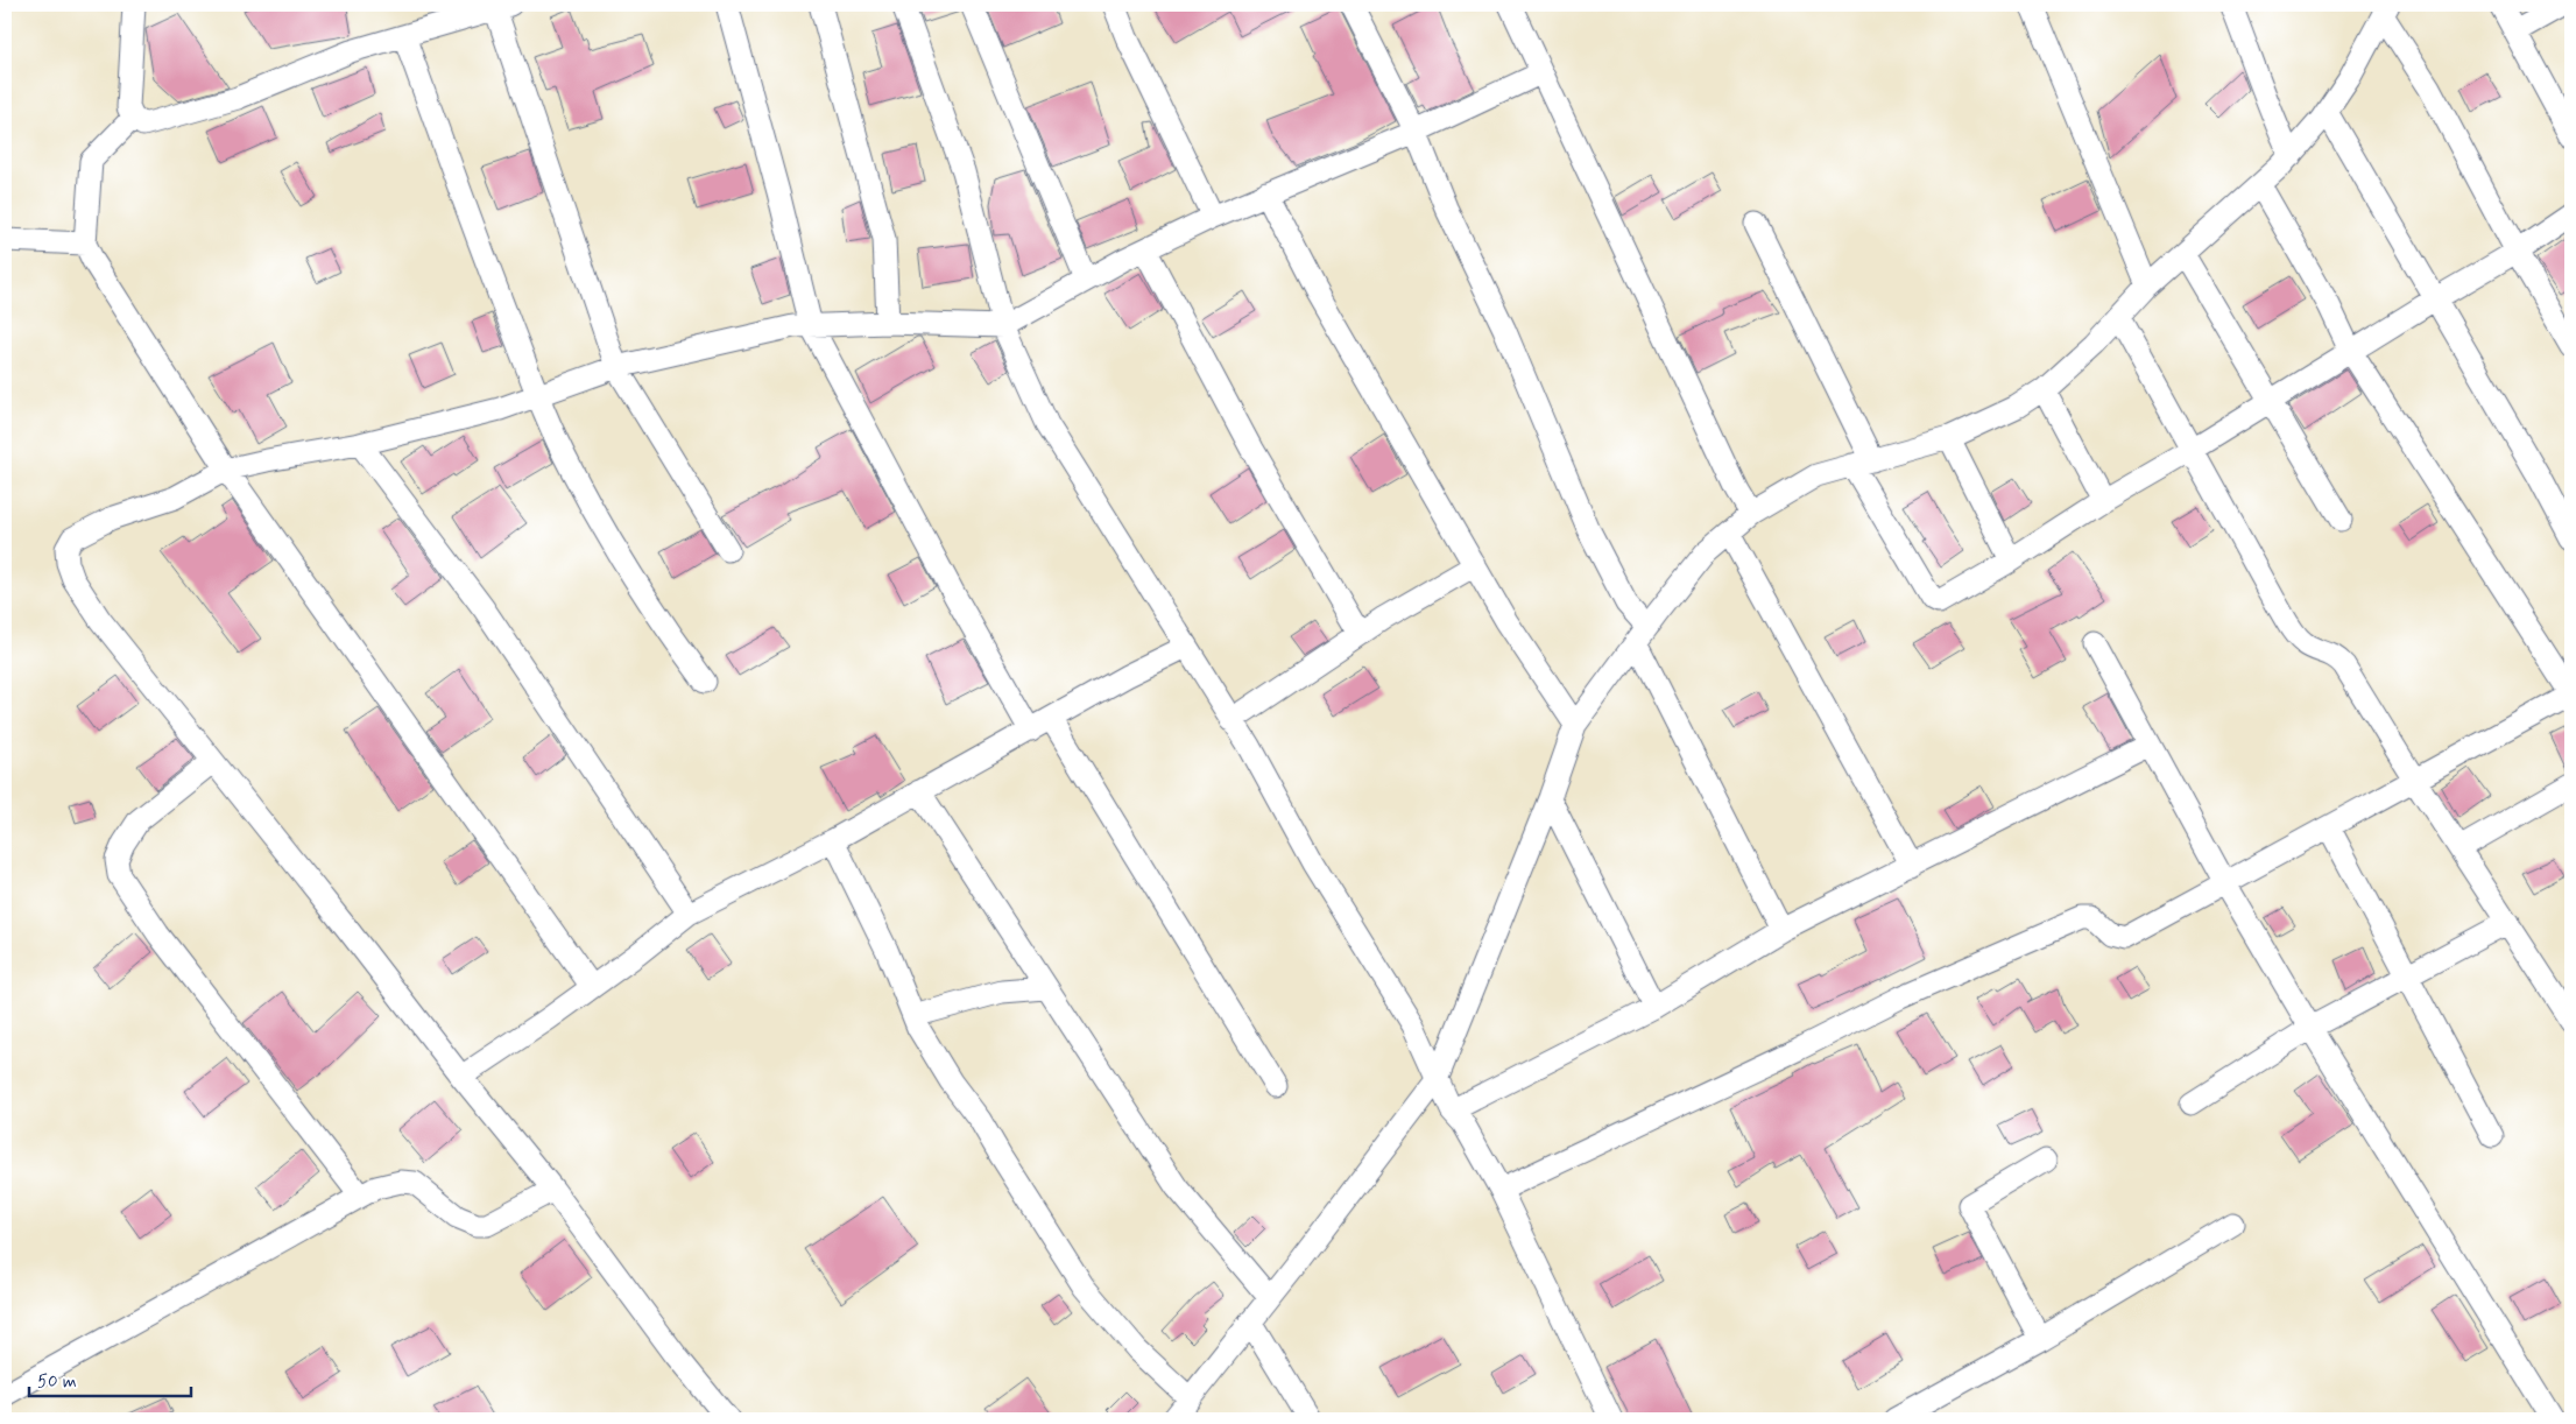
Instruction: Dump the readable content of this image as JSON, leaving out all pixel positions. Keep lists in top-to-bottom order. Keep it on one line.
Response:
{"scale_bar":"50 m"}
